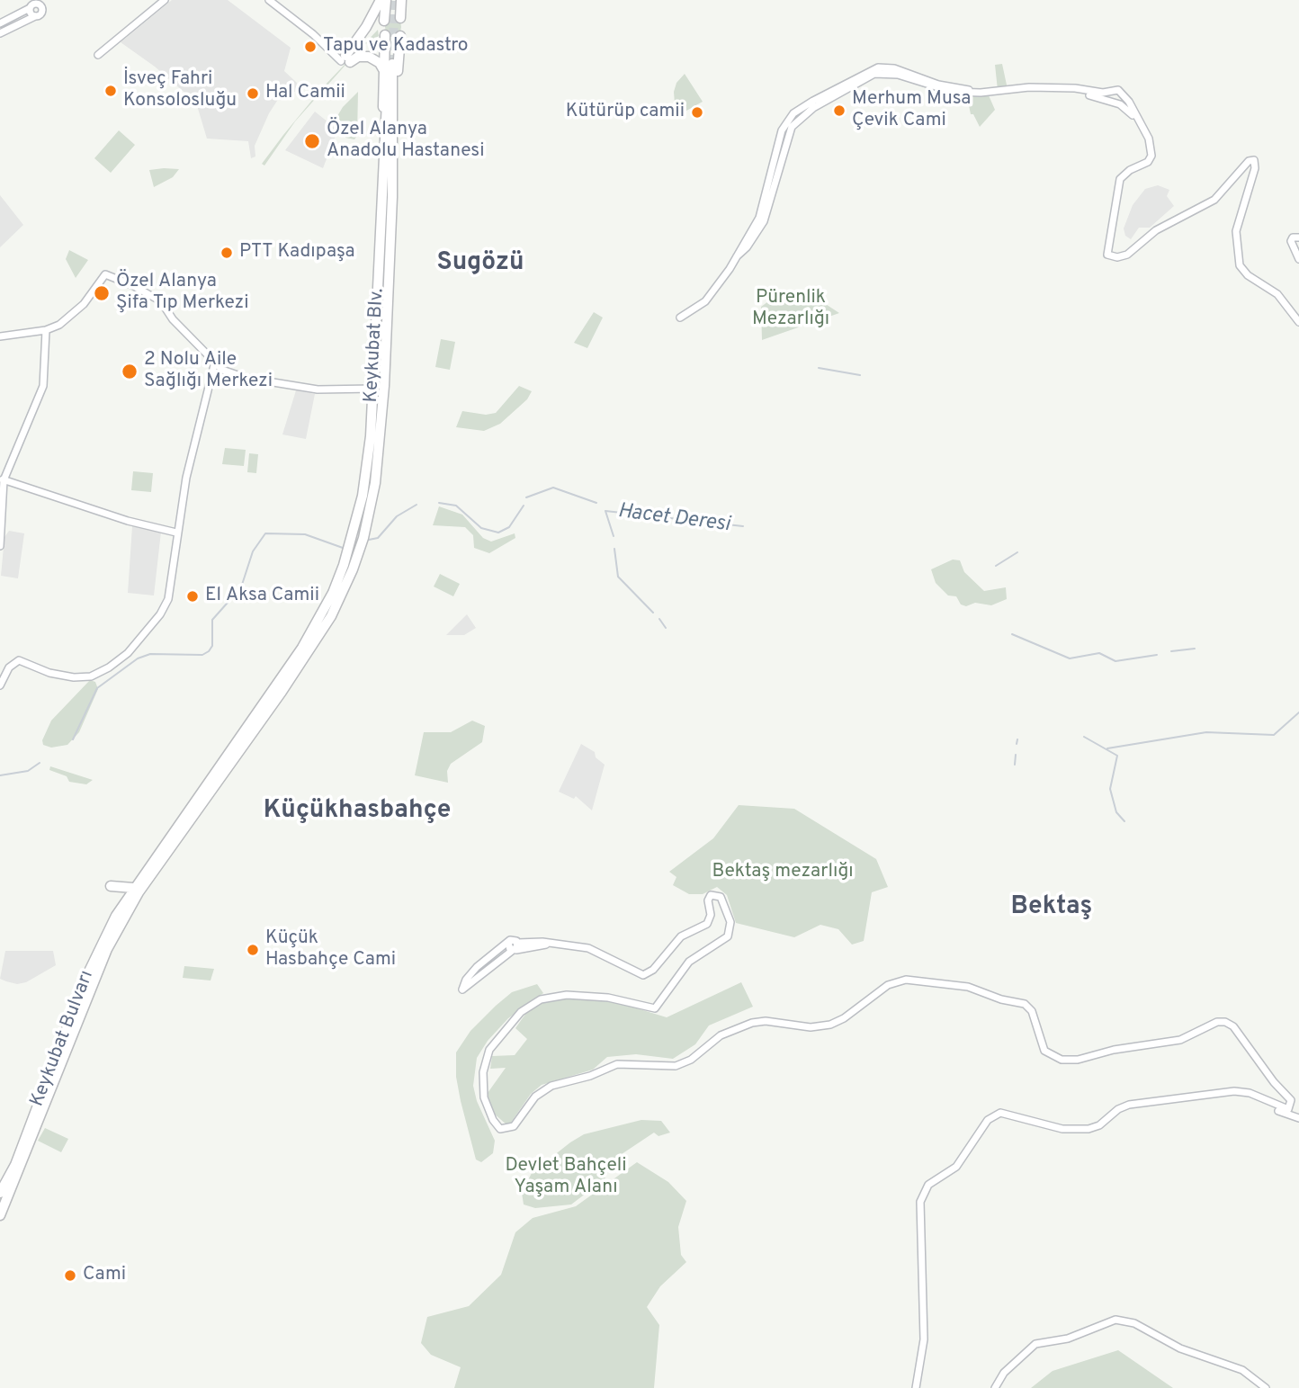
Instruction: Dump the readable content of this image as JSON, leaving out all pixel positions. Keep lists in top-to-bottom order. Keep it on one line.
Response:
{"streets":{"highway":["Keykubat Blv.","Keykubat Bulvarı"]},"crossings":[["Keykubat Blv.","Keykubat Bulvarı"]],"districts":["Sugözü","Küçükhasbahçe","Bektaş"],"water":["Hacet Deresi"],"parks":["Pürenlik Mezarlığı","Bektaş mezarlığı","Devlet Bahçeli Yaşam Alanı"],"places":["Tapu ve Kadastro","İsveç Fahri Konsolosluğu","Hal Camii","Merhum Musa Çevik Cami","Kütürüp camii","Özel Alanya Anadolu Hastanesi","PTT Kadıpaşa","Özel Alanya Şifa Tıp Merkezi","2 Nolu Aile Sağlığı Merkezi","El Aksa Camii","Küçük Hasbahçe Cami","Cami"]}
